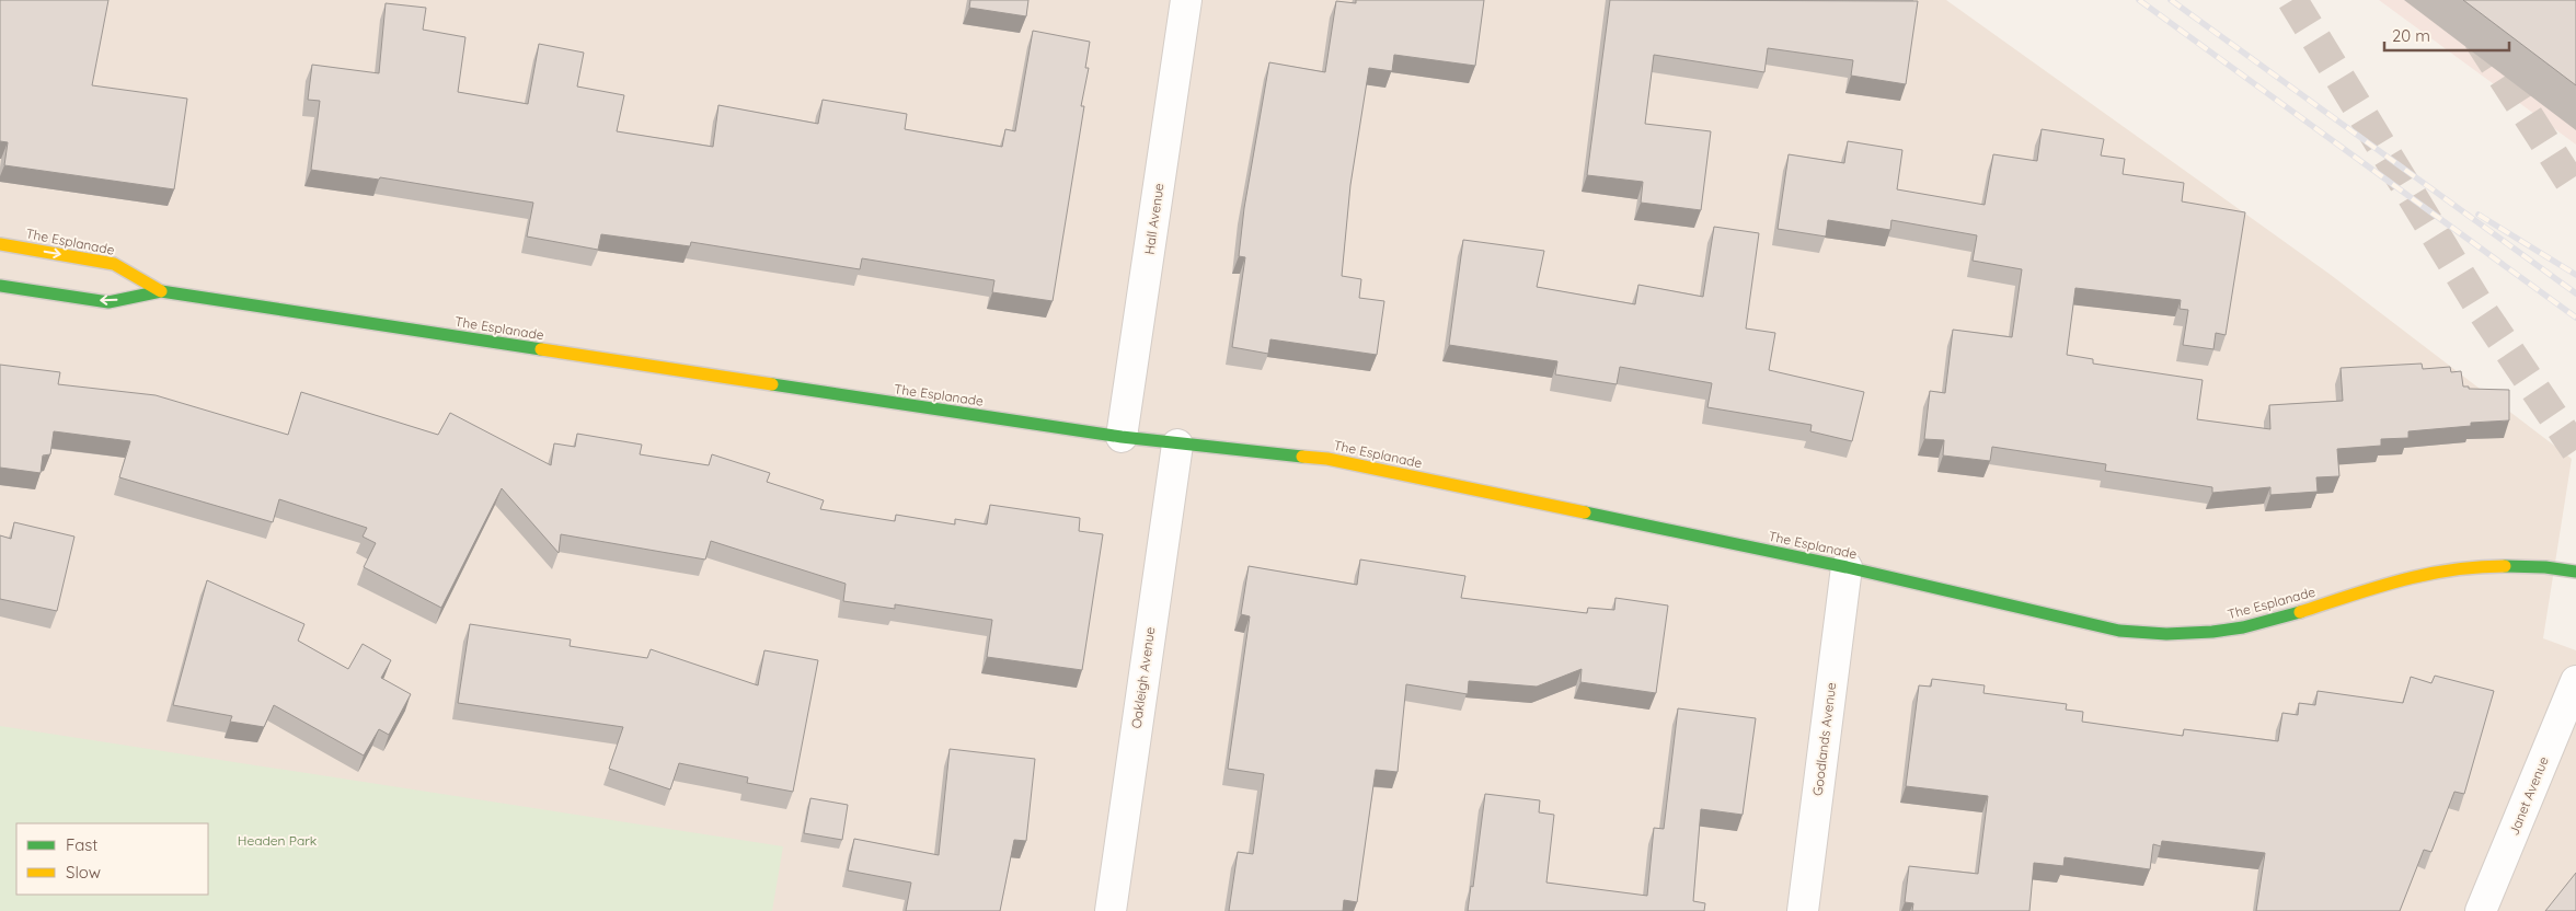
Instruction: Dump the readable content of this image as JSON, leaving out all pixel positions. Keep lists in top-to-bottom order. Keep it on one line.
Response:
{"streets":{"main road":["The Esplanade"],"street":["Hall Avenue","Oakleigh Avenue","Goodlands Avenue","Janet Avenue"]},"crossings":[["Hall Avenue","The Esplanade"],["The Esplanade","Oakleigh Avenue"],["The Esplanade","Goodlands Avenue"]],"parks":["Headen Park"],"legend":["Fast","Slow"],"scale_bar":"20 m"}
